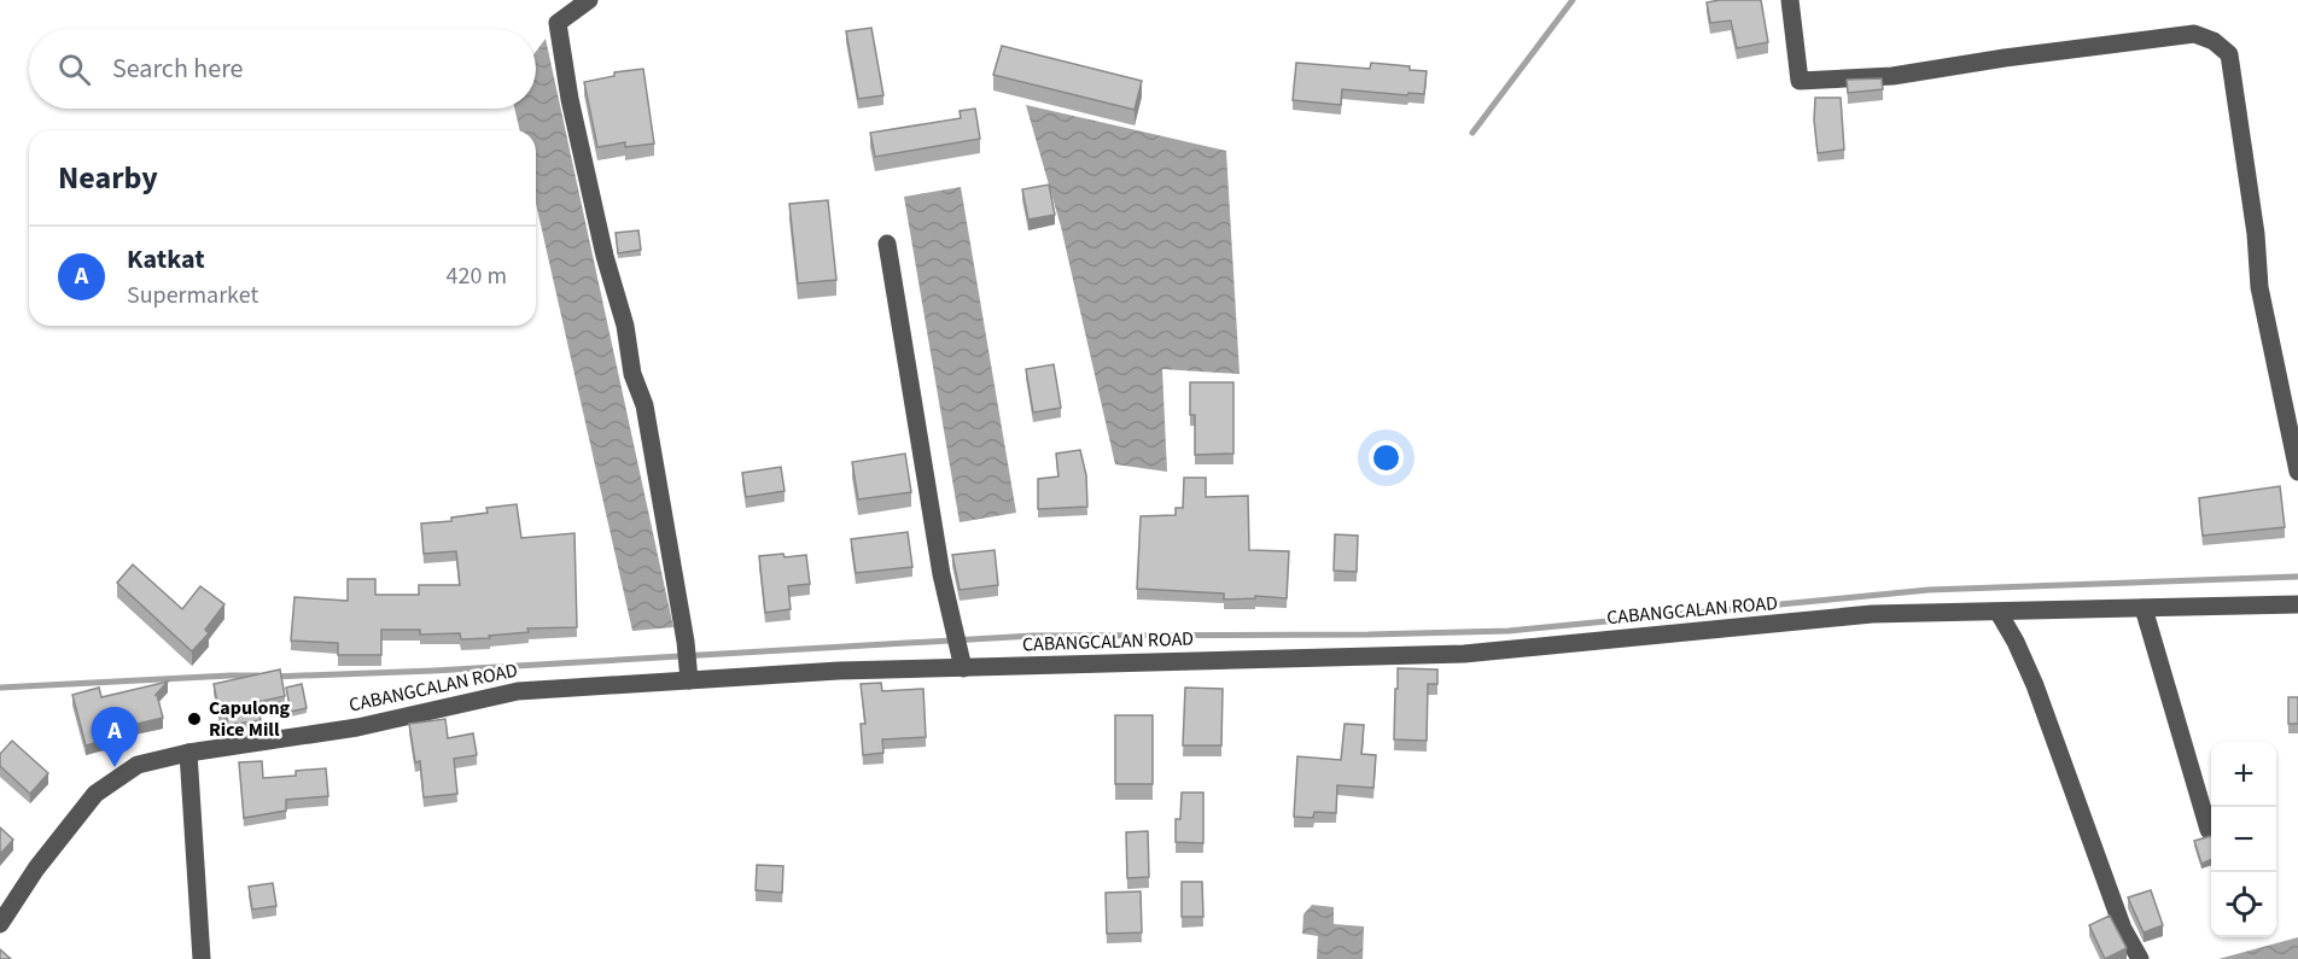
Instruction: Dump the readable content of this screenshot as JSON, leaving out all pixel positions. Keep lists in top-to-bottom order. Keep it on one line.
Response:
{"streets":{"street":["CABANGCALAN ROAD"]},"places":["Capulong Rice Mill"],"page":{"search":"Search here","heading":"Nearby","list":[{"mark":"A","name":"Katkat","note":"Supermarket","value":"420 m"}],"pins":"A","map_buttons":["+","−"]}}
